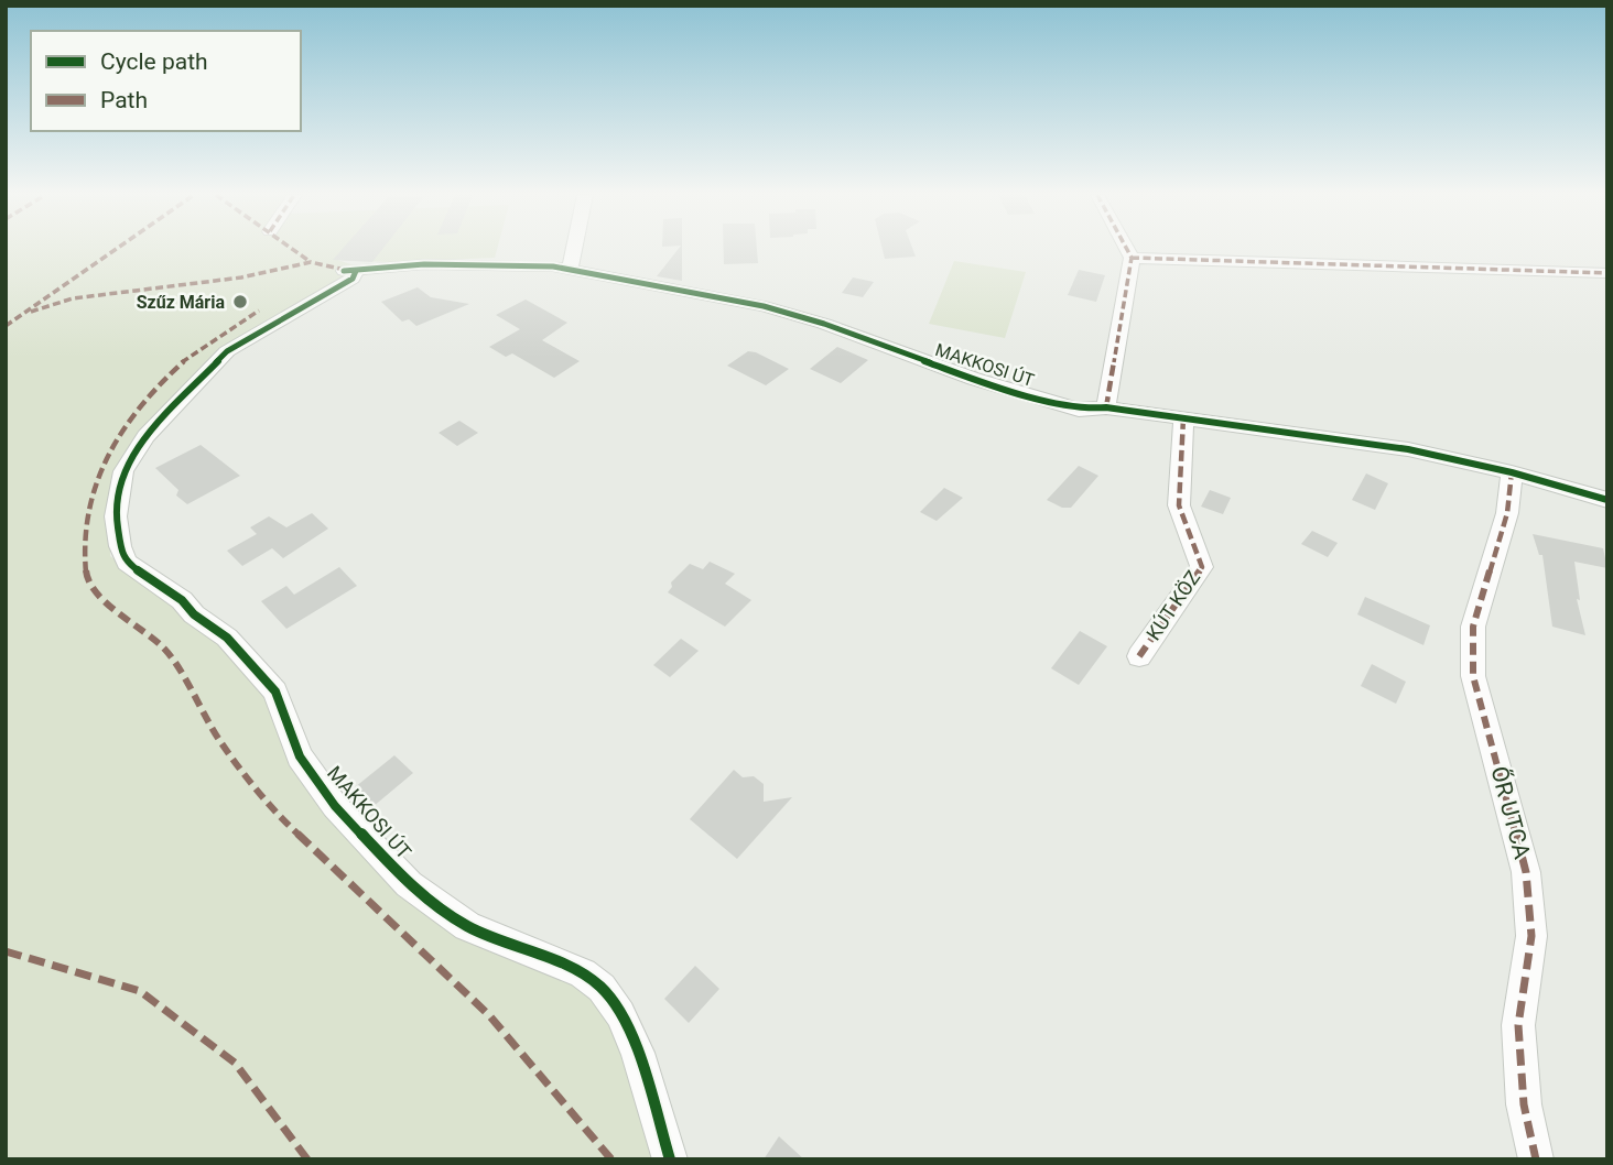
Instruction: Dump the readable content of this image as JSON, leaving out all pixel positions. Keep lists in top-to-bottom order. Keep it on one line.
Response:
{"streets":{"street":["MAKKOSI ÚT","KÚT KÖZ","ŐR UTCA"]},"crossings":[["MAKKOSI ÚT","KÚT KÖZ"],["MAKKOSI ÚT","ŐR UTCA"]],"places":["Szűz Mária"],"legend":["Cycle path","Path"]}
